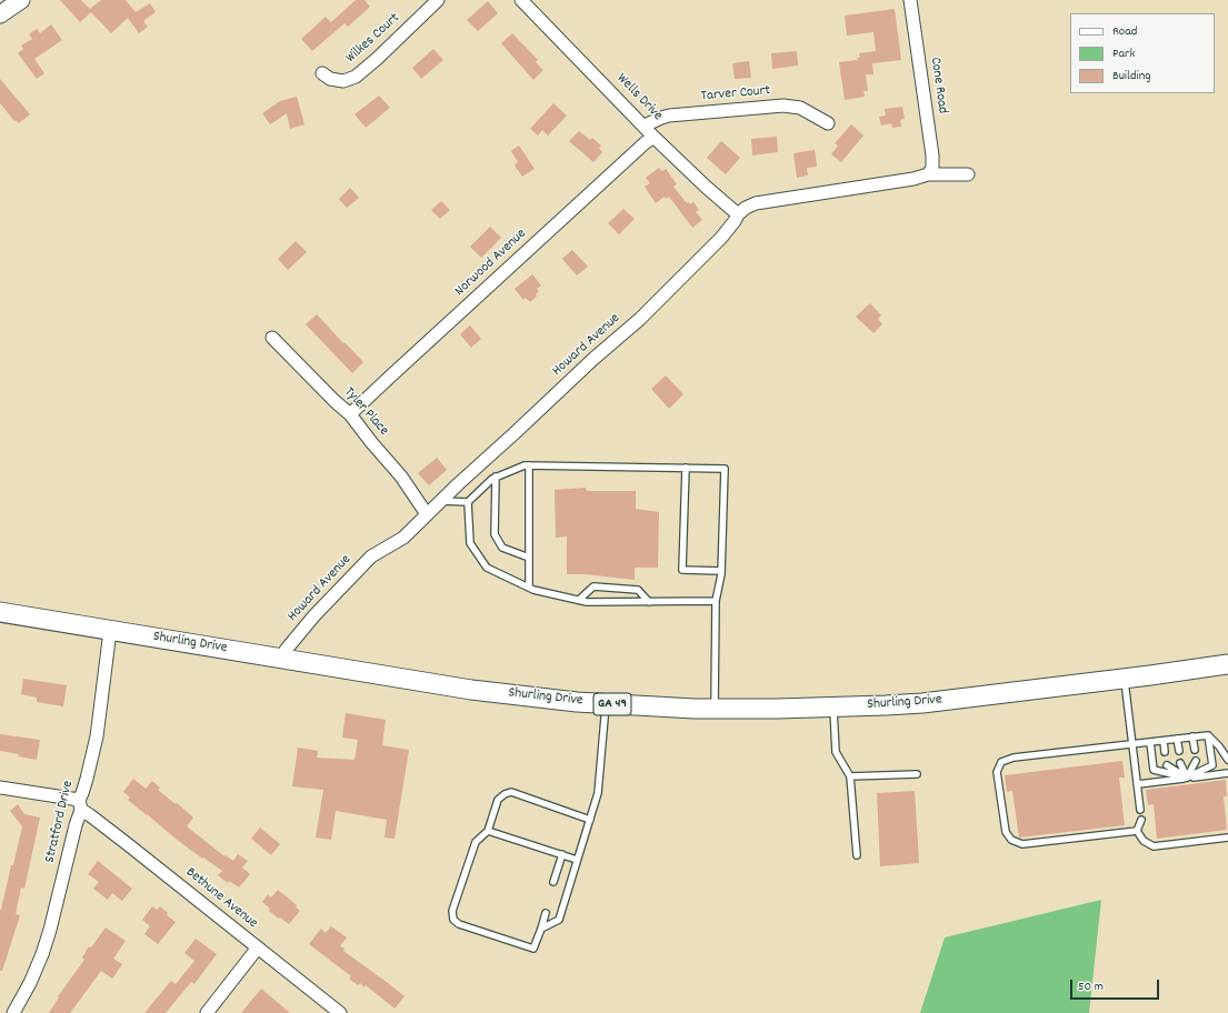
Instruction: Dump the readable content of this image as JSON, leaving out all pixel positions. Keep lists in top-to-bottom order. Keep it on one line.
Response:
{"streets":{"main road":["Shurling Drive","GA 49"],"street":["Wilkes Court","Cone Road","Tarver Court","Wells Drive","Norwood Avenue","Howard Avenue","Tyler Place","Stratford Drive","Bethune Avenue"]},"crossings":[["Cone Road","Howard Avenue"],["Tarver Court","Wells Drive"],["Wells Drive","Norwood Avenue"],["Wells Drive","Howard Avenue"],["Norwood Avenue","Tyler Place"],["Howard Avenue","Tyler Place"],["Howard Avenue","Shurling Drive"],["Shurling Drive","Stratford Drive"],["Stratford Drive","Bethune Avenue"]],"legend":["Road","Park","Building"],"scale_bar":"50 m"}
